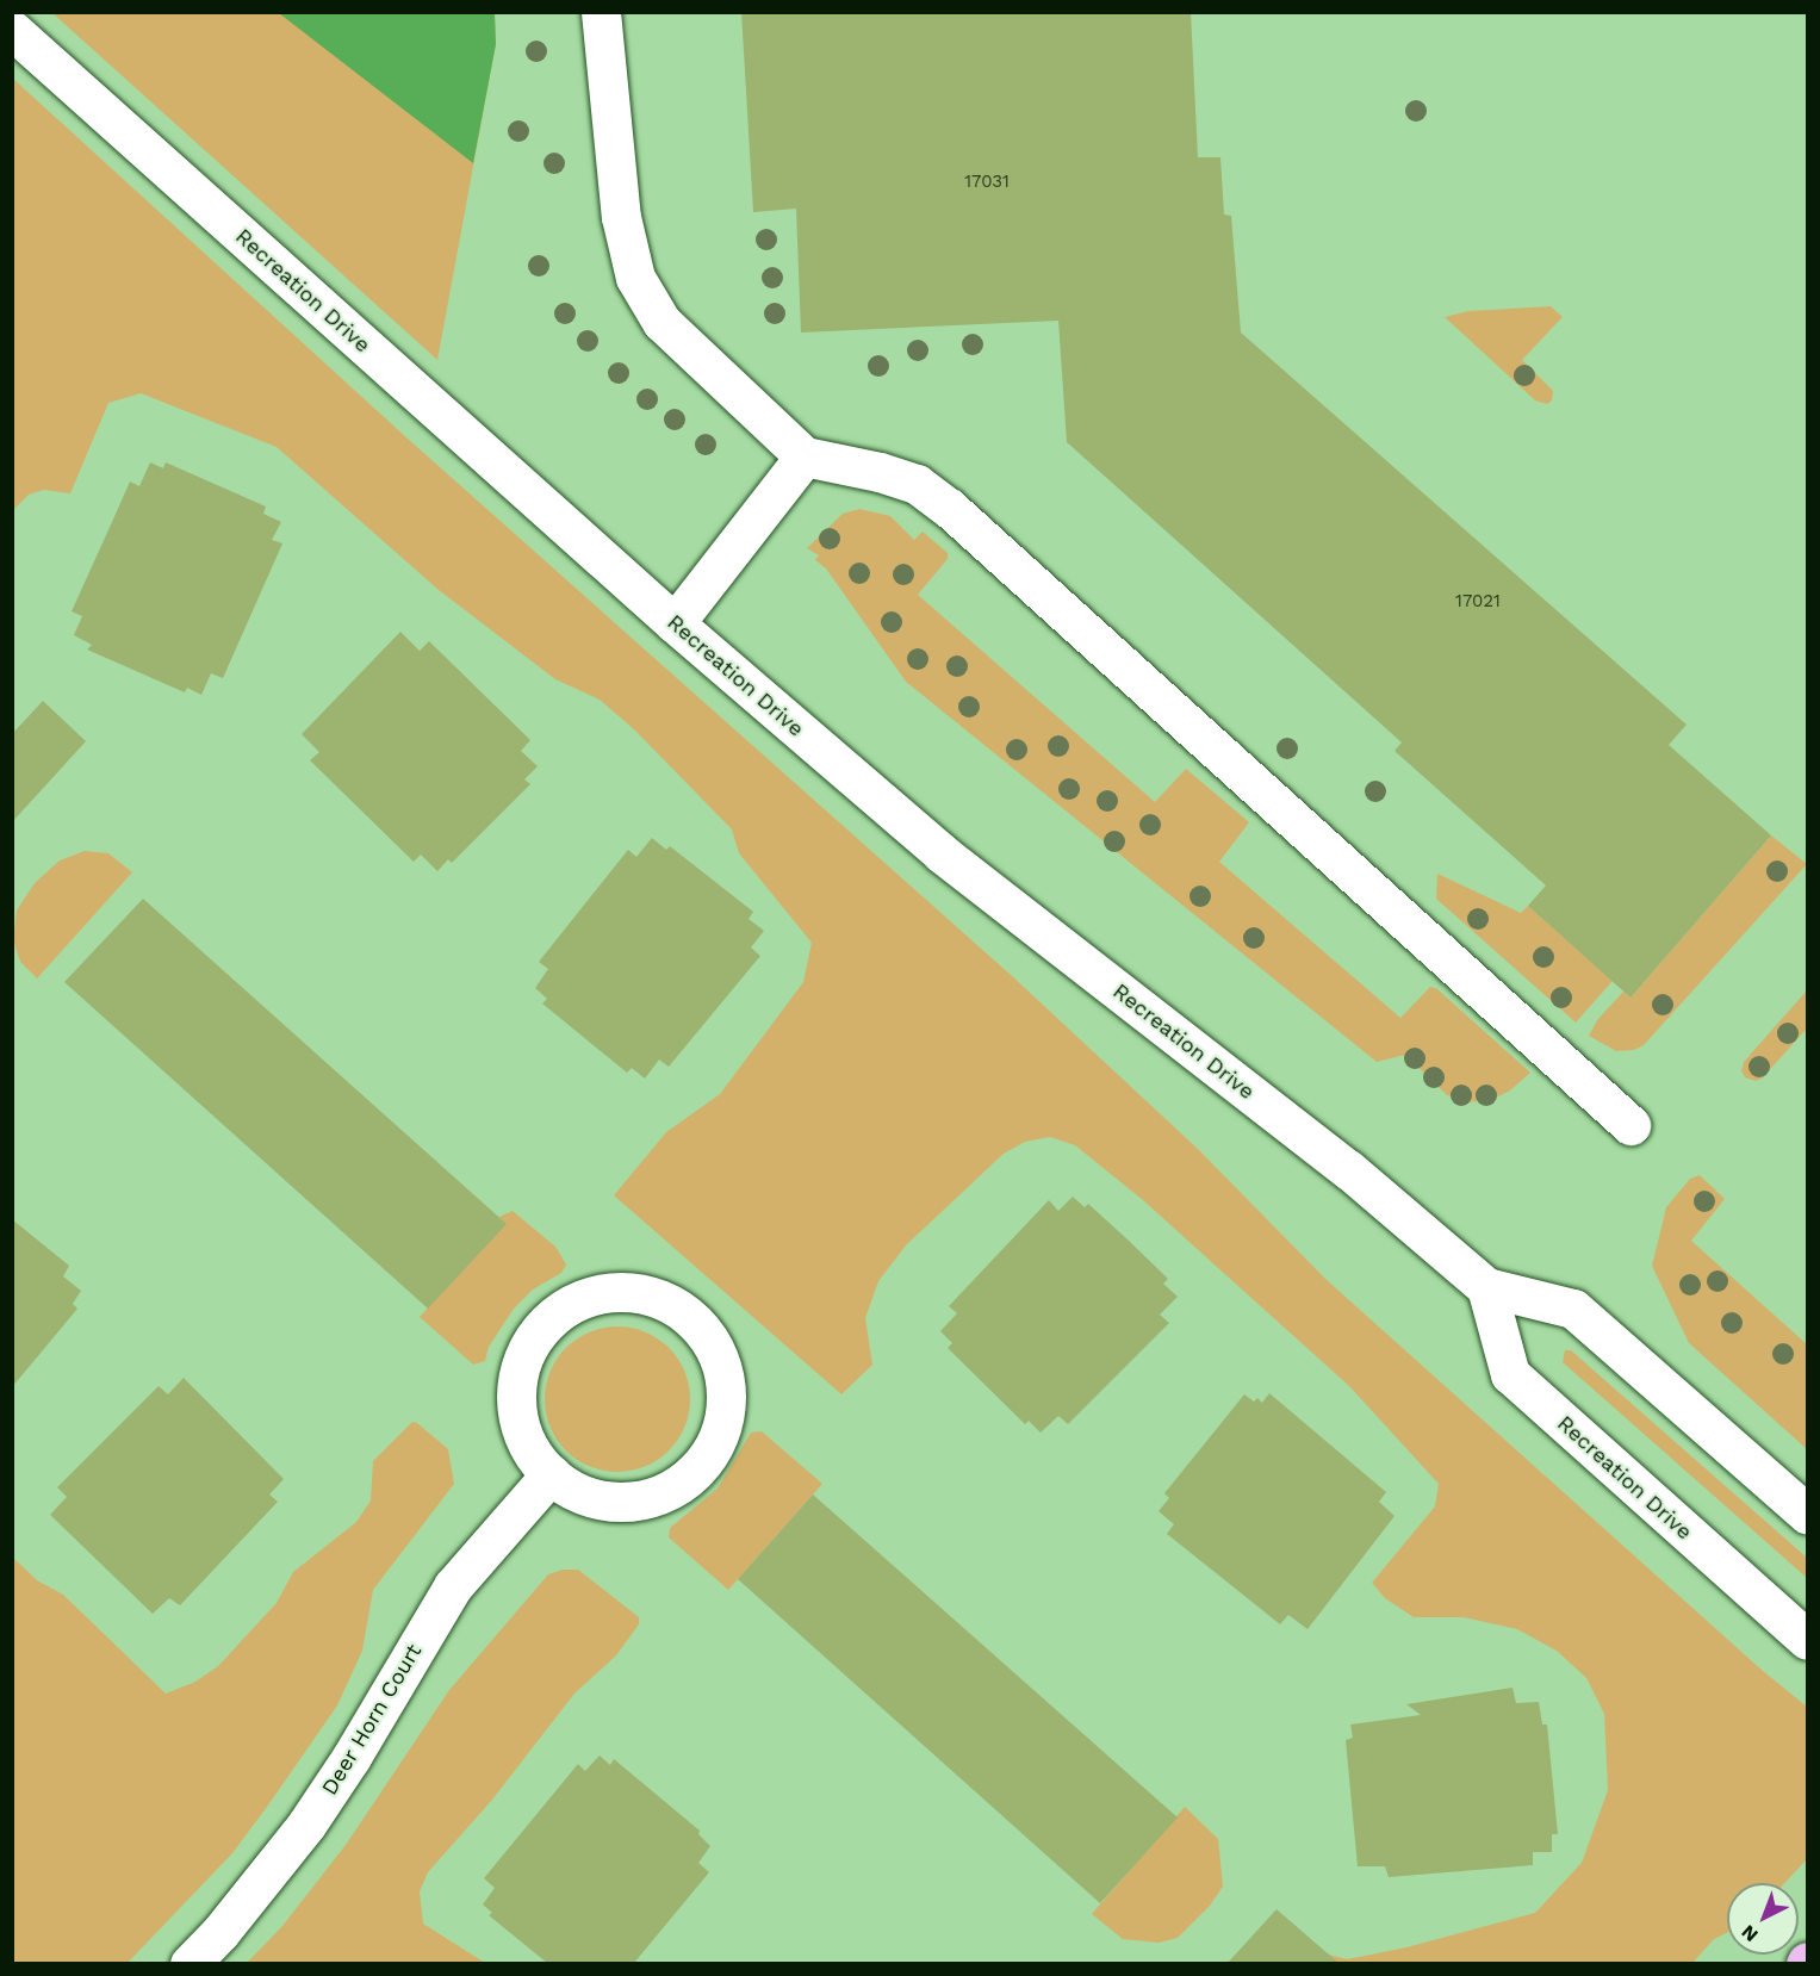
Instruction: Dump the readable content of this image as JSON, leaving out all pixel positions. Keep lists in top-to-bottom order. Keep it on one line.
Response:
{"streets":{"street":["Recreation Drive","Deer Horn Court"]},"house_numbers":["17031","17021"],"north":"bottom left"}
